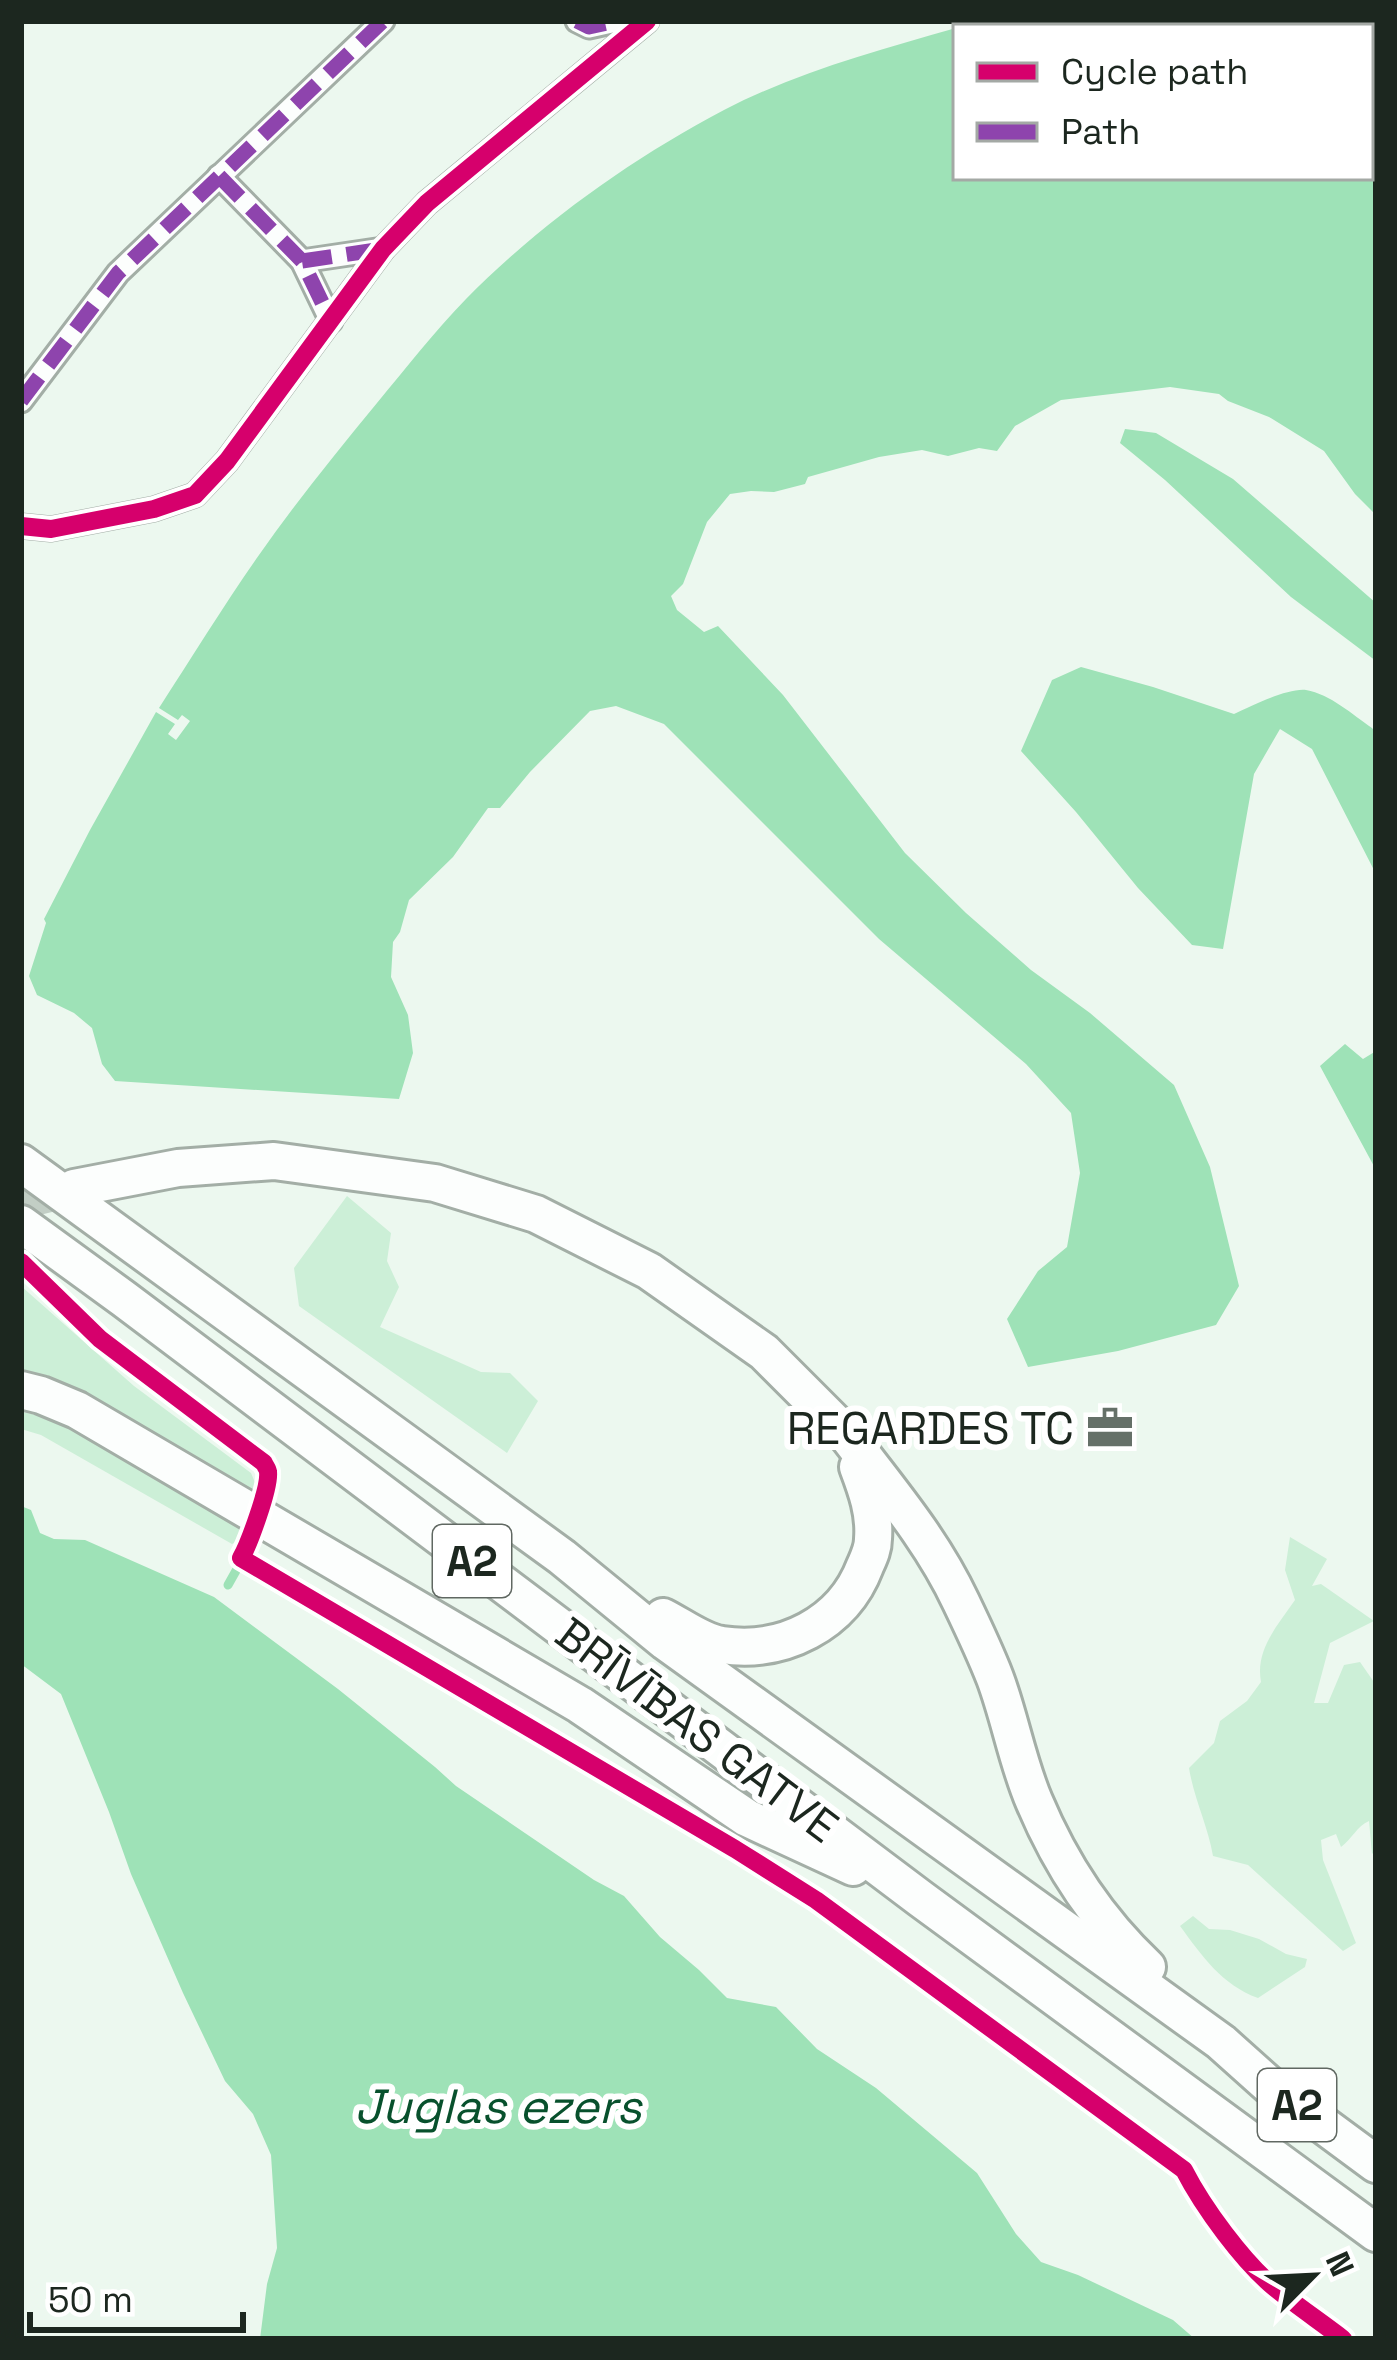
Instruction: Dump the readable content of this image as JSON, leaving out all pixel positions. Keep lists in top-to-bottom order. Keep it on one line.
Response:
{"streets":{"main road":["A2","BRĪVĪBAS GATVE"]},"water":["Juglas ezers"],"places":{"office":["REGARDES TC"]},"legend":["Cycle path","Path"],"scale_bar":"50 m","north":"top right"}
